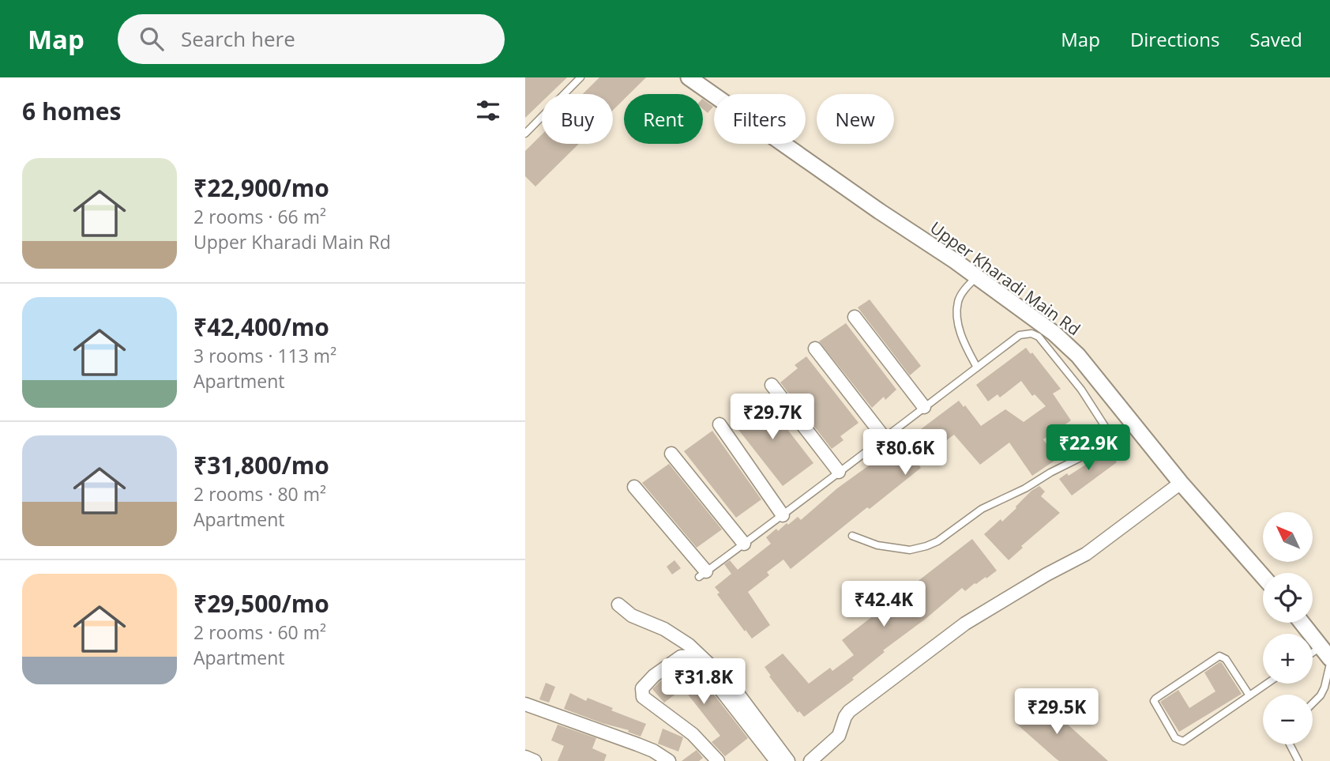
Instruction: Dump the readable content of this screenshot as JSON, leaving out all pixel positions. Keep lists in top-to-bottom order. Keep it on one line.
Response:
{"streets":{"street":["Upper Kharadi Main Rd"]},"north":"top left","page":{"header":"Map","search":"Search here","nav":["Map","Directions","Saved"],"heading":"6 homes","chip":["Buy","Rent","Filters","New"],"list":[{"name":"₹22,900/mo","note":"2 rooms · 66 m² · Upper Kharadi Main Rd"},{"name":"₹42,400/mo","note":"3 rooms · 113 m² · Apartment"},{"name":"₹31,800/mo","note":"2 rooms · 80 m² · Apartment"},{"name":"₹29,500/mo","note":"2 rooms · 60 m² · Apartment"}],"price":["₹29.7K","₹22.9K","₹80.6K","₹42.4K","₹31.8K","₹29.5K"],"map_buttons":["+","−"]}}
